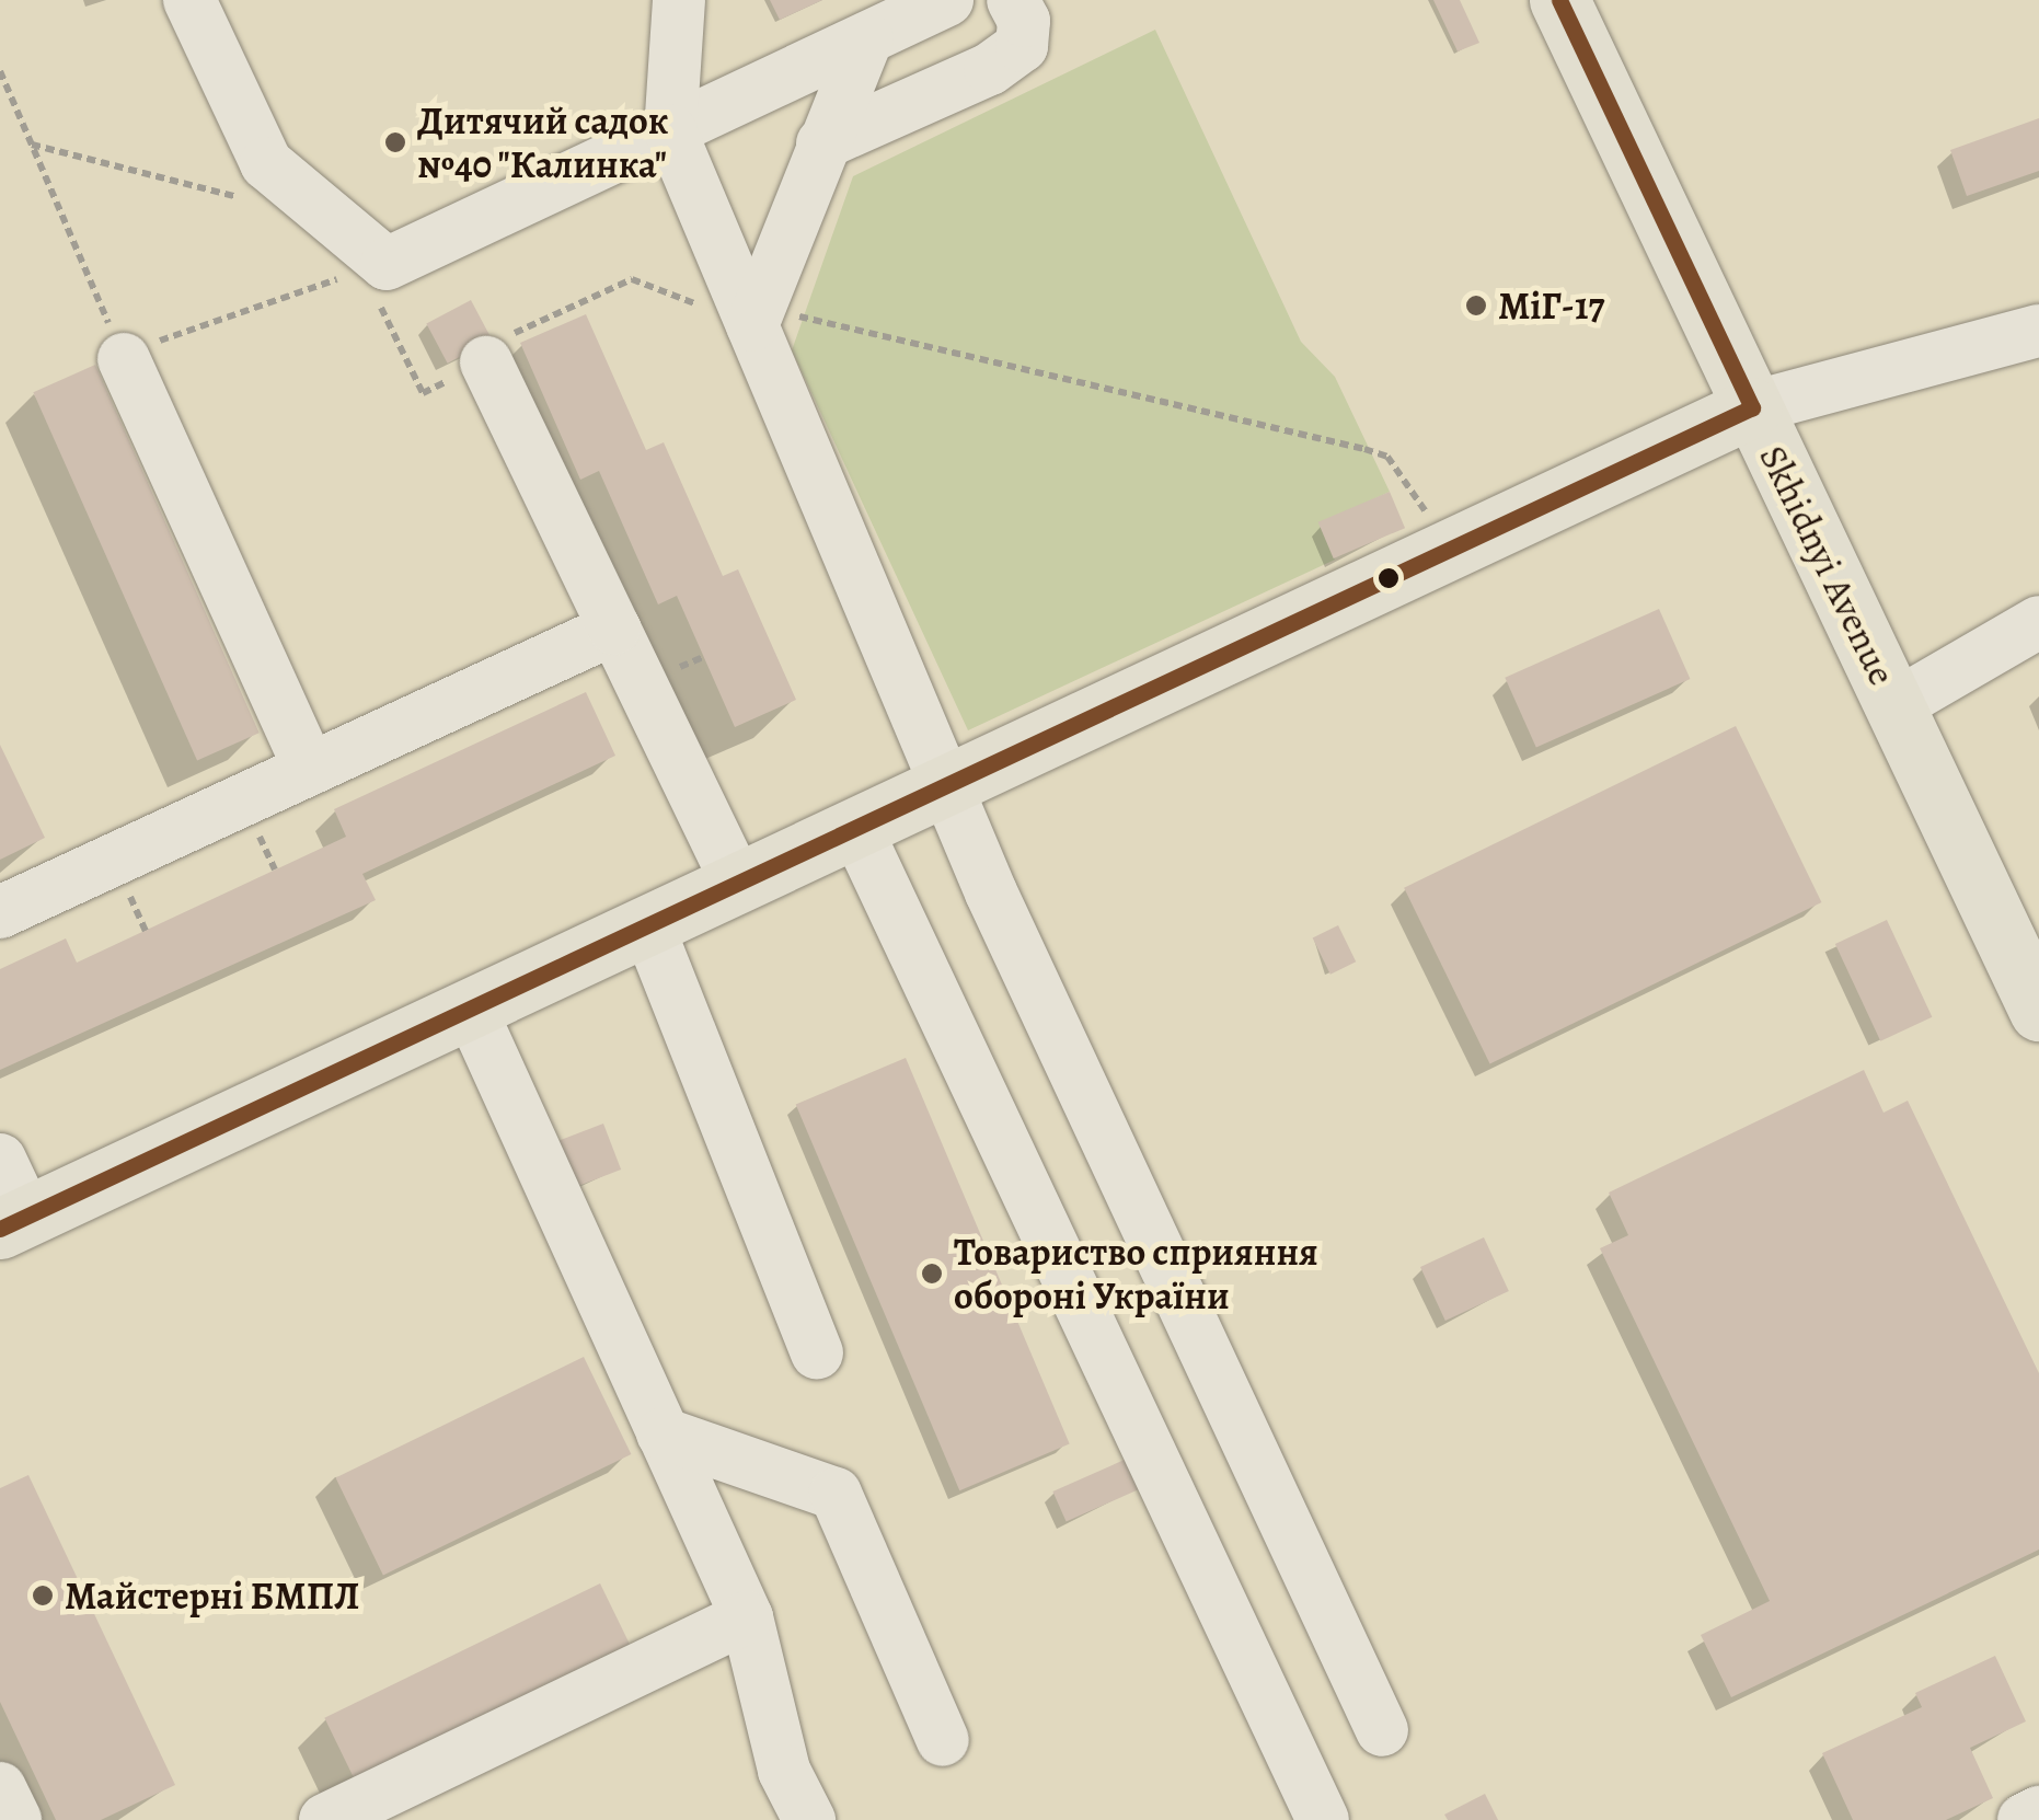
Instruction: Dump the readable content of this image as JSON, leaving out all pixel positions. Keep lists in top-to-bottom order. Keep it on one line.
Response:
{"streets":{"main road":["Skhidnyi Avenue"]},"places":["Дитячий садок №40 \"Калинка\"","МіГ-17","Товариство сприяння обороні України","Майстерні БМПЛ"]}
